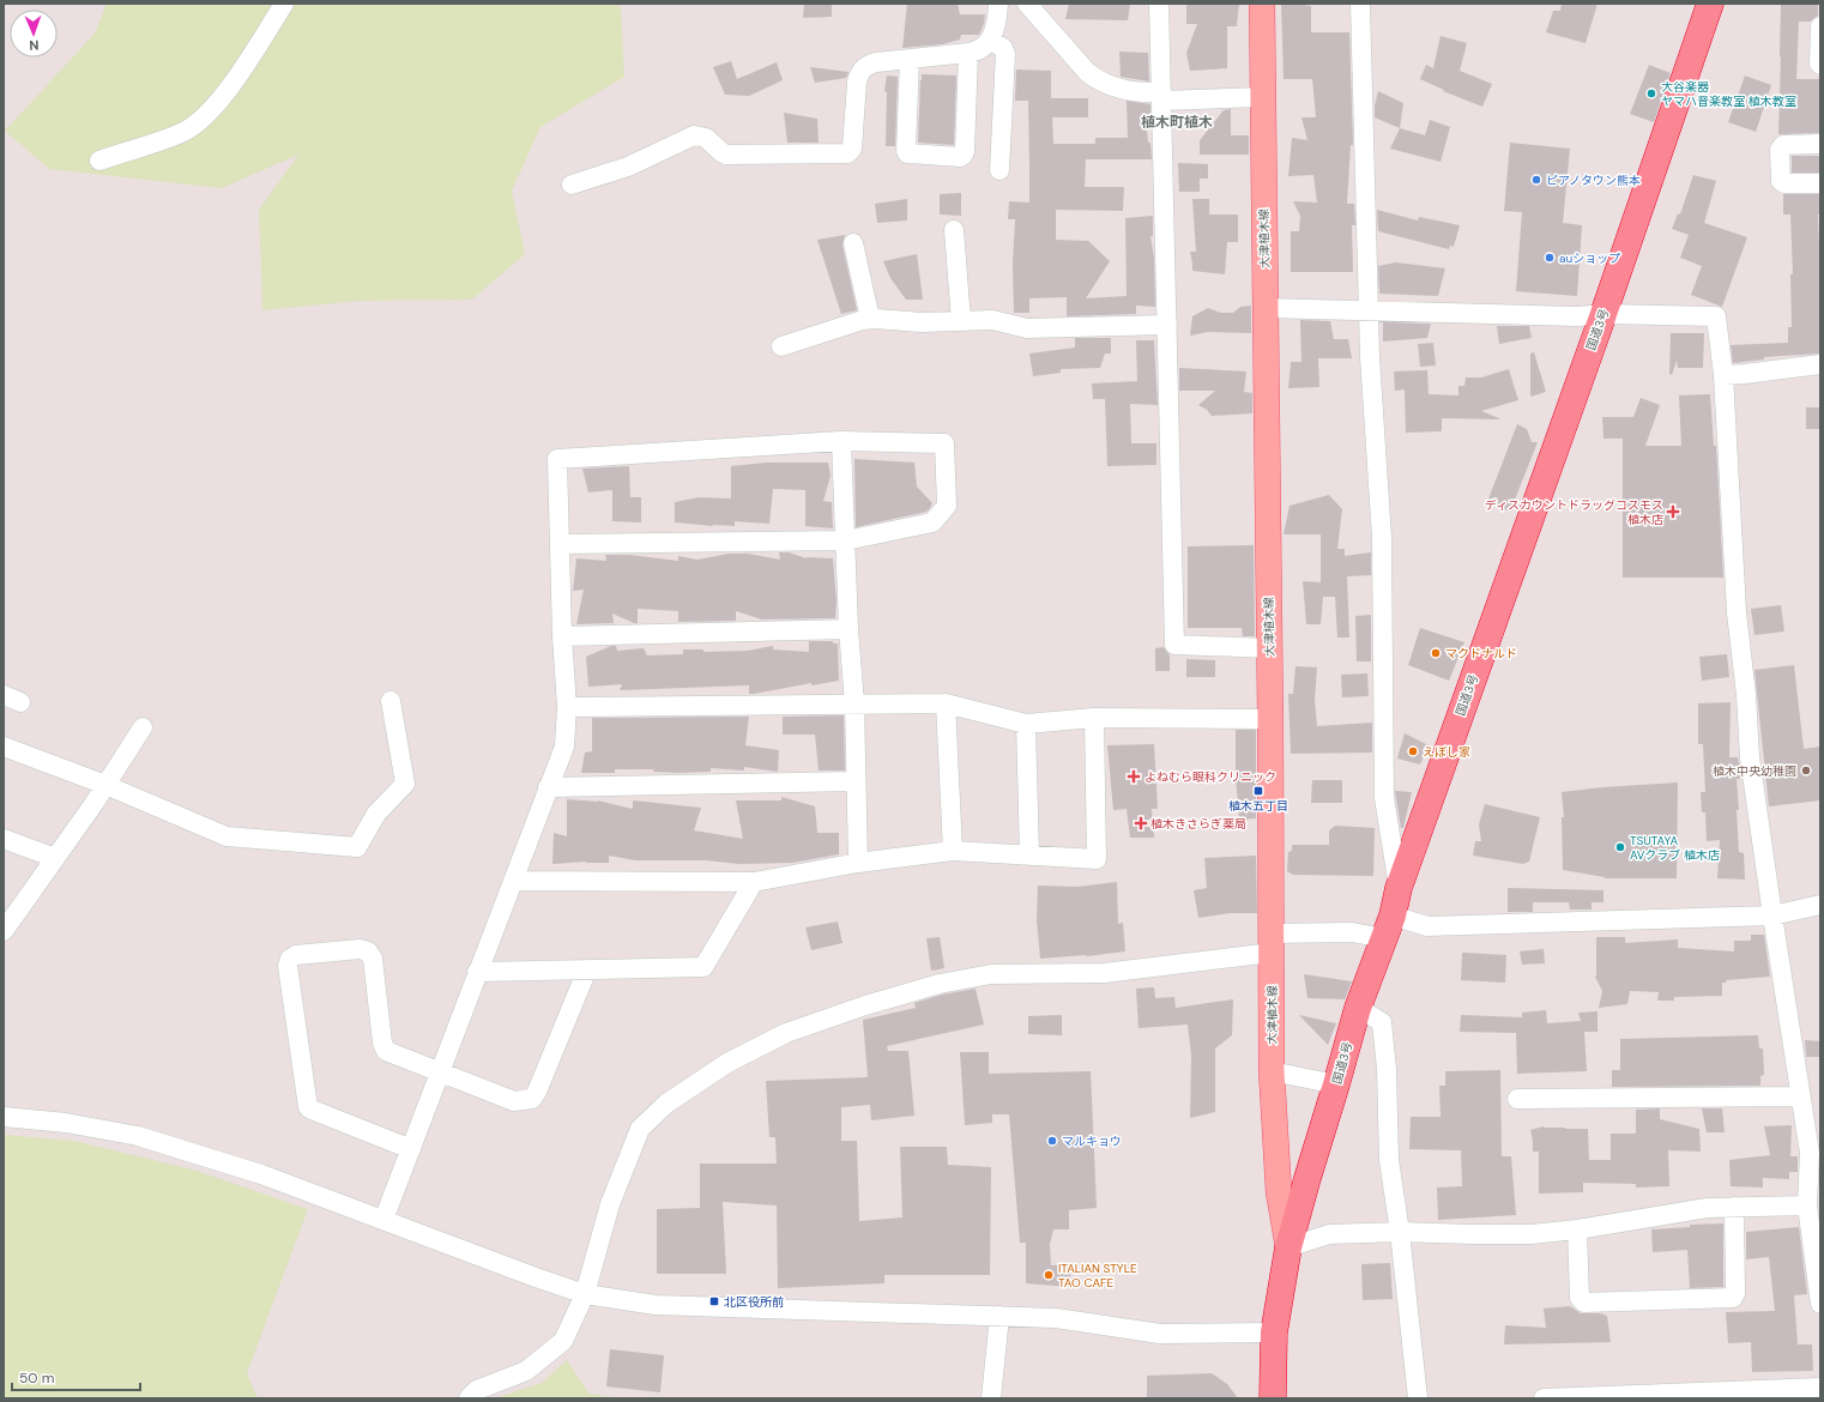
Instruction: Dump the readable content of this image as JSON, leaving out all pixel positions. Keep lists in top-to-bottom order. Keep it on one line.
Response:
{"streets":{"highway":["国道3号"],"main road":["大津植木線"]},"crossings":[["大津植木線","国道3号"]],"districts":["植木町植木"],"places":{"other":["大谷楽器 ヤマハ音楽教室 植木教室","ピアノタウン熊本","auショップ","マクドナルド","えぼし家","植木中央幼稚園","TSUTAYA AVクラブ 植木店","マルキョウ","ITALIAN STYLE TAO CAFE"],"health":["ディスカウントドラッグコスモス 植木店","よねむら眼科クリニック","植木きさらぎ薬局"],"transit":["植木五丁目","北区役所前"]},"scale_bar":"50 m","north":"bottom"}
